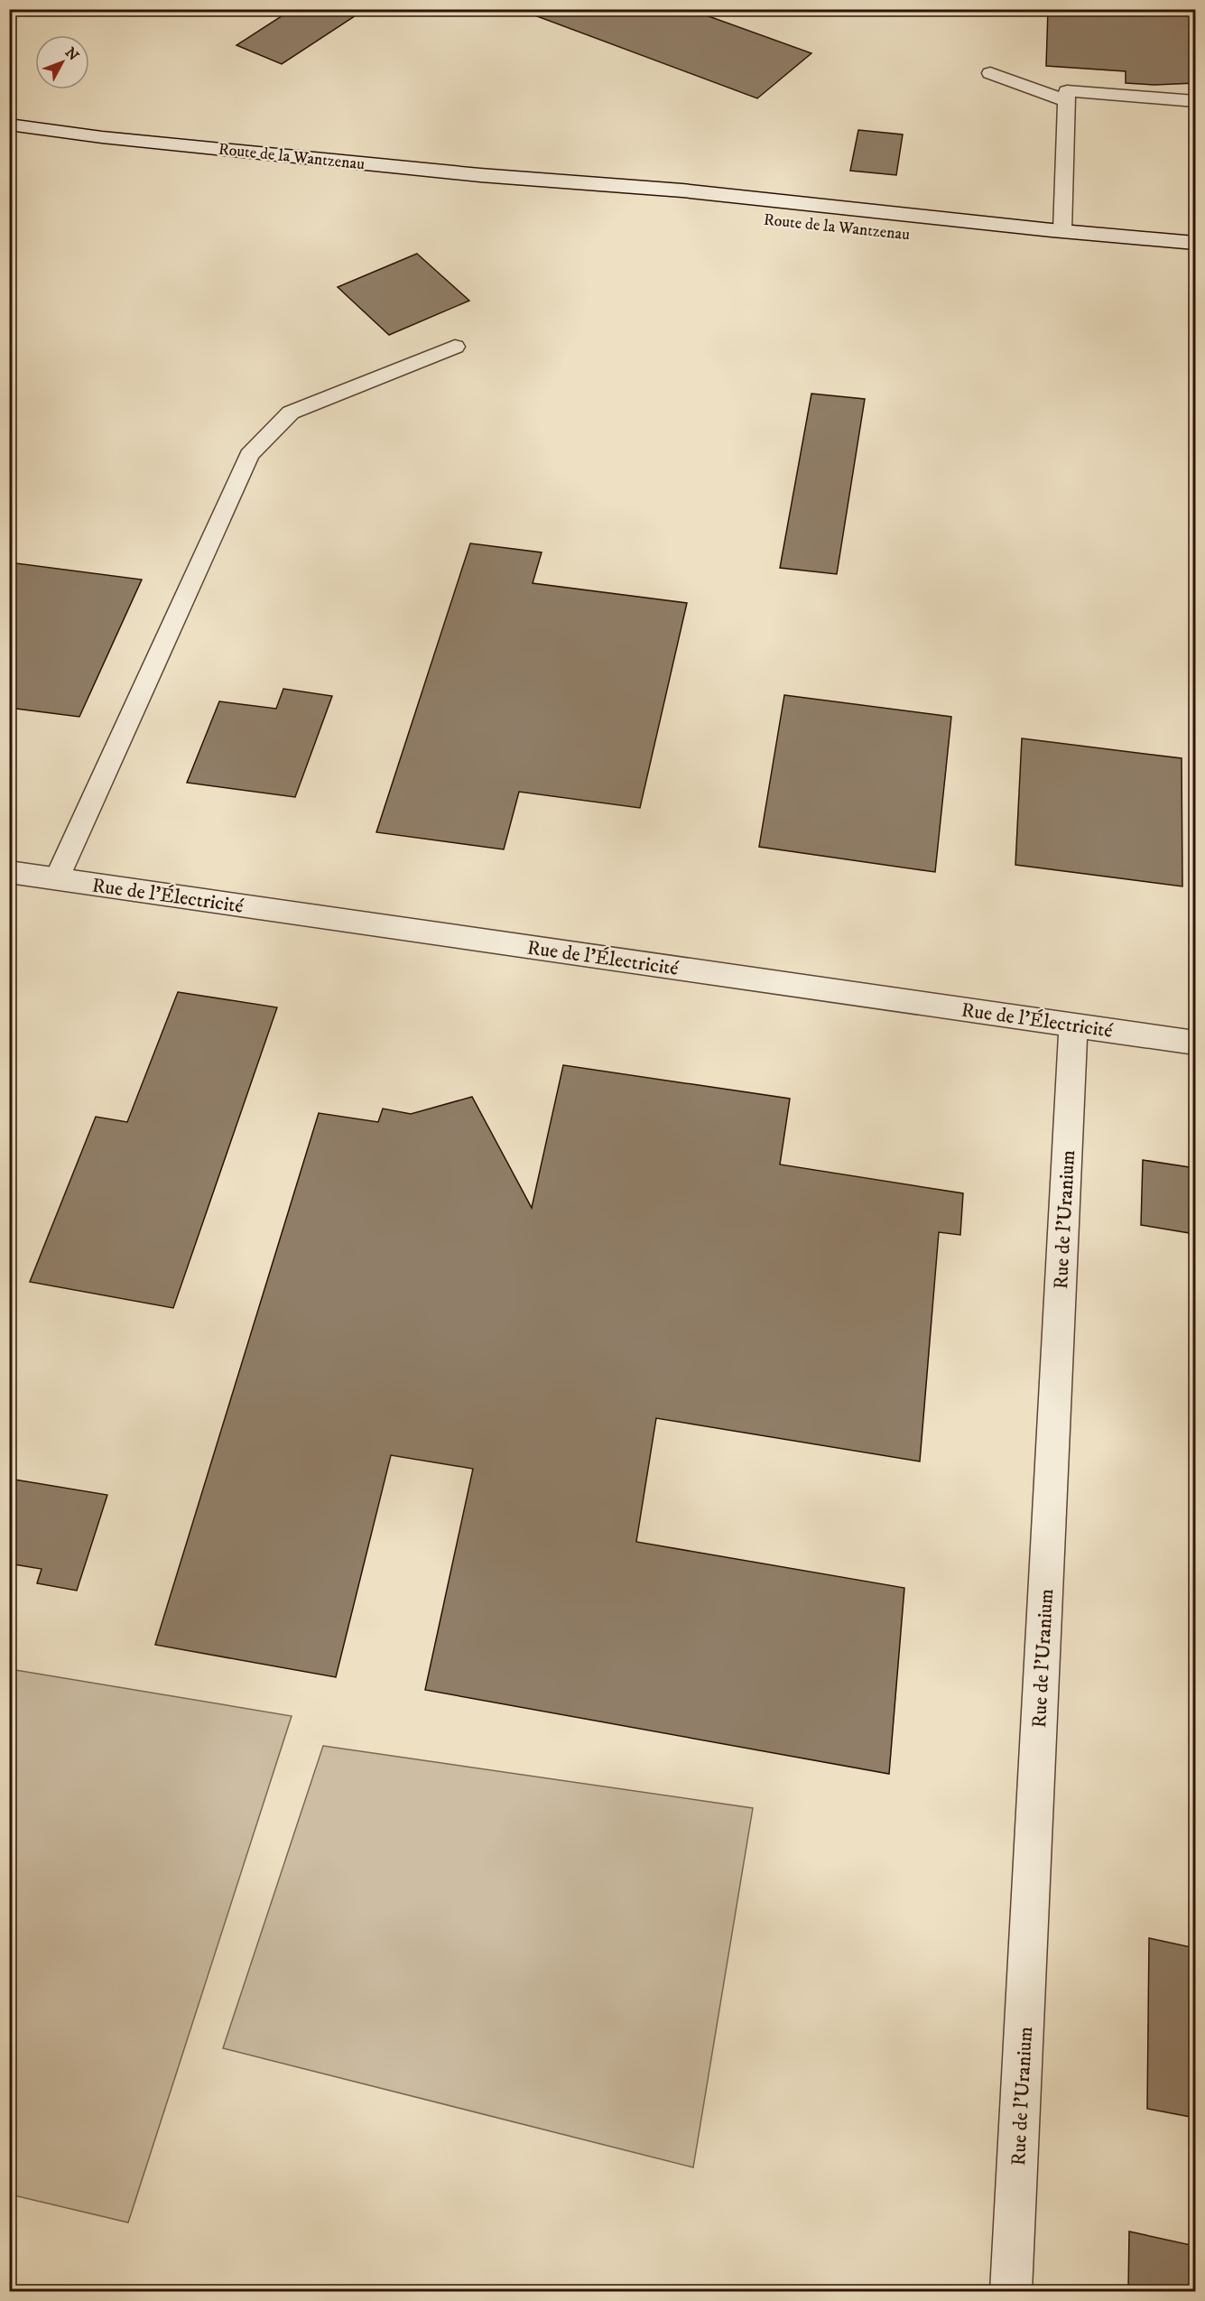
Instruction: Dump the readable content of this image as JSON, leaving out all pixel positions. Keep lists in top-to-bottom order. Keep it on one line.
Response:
{"streets":{"street":["Route de la Wantzenau","Rue de l'Électricité","Rue de l'Uranium"]},"crossings":[["Rue de l'Électricité","Rue de l'Uranium"]],"north":"top right"}
